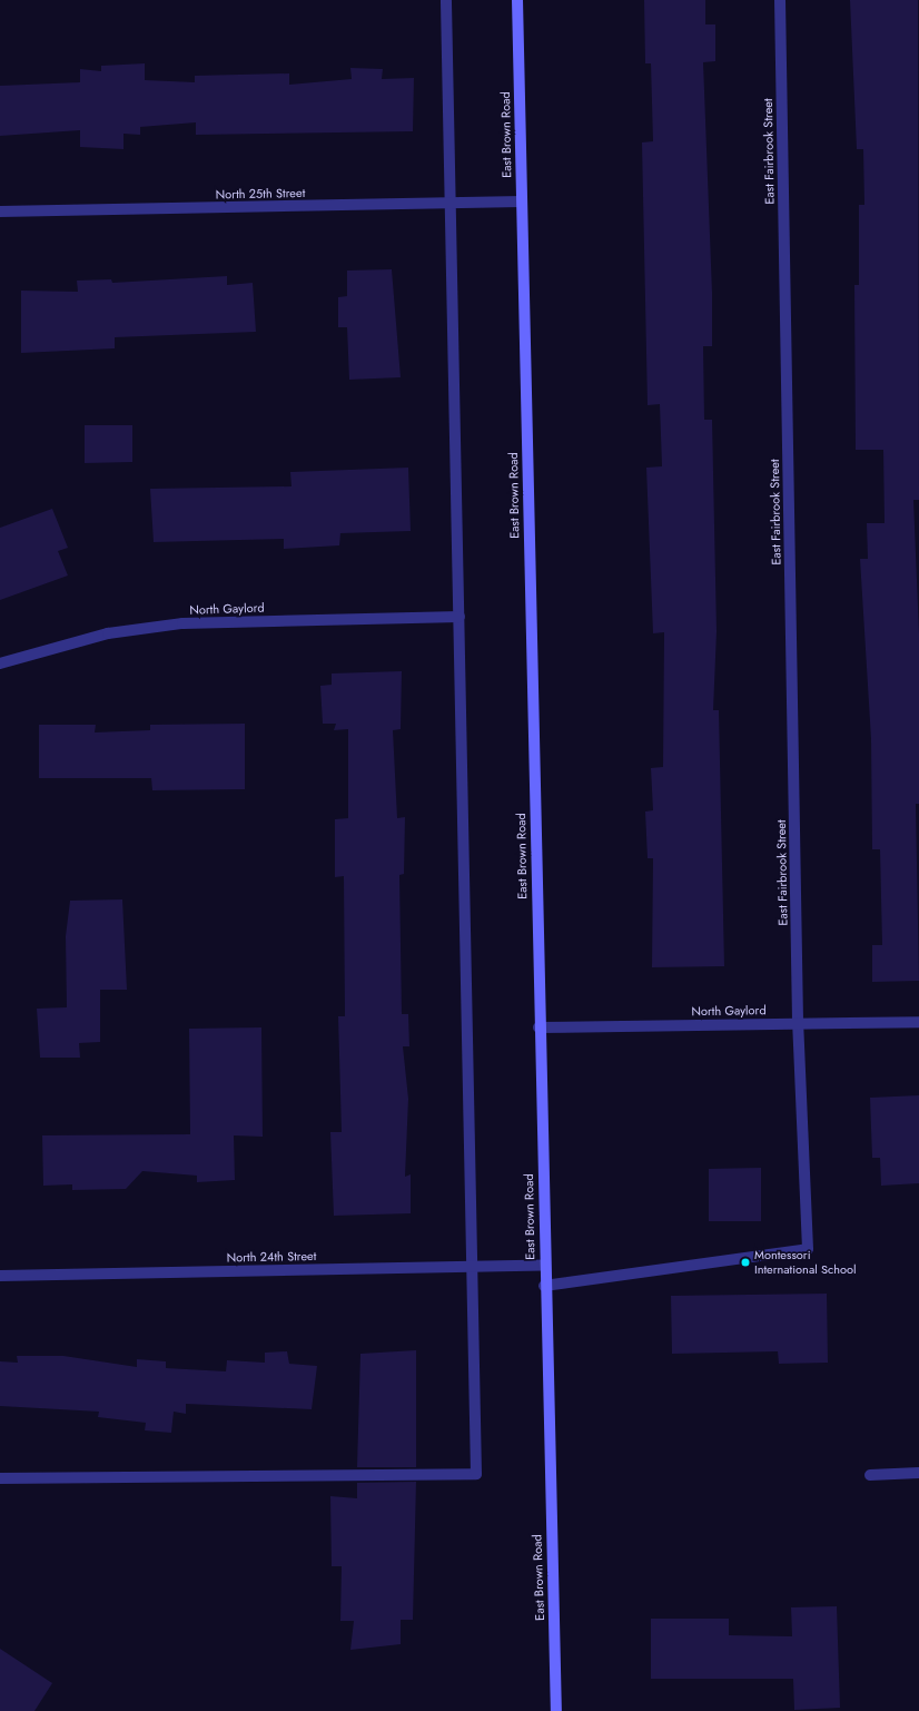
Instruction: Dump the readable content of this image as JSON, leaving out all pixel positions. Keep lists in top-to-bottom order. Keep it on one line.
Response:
{"streets":{"main road":["East Brown Road"],"street":["East Fairbrook Street","North 25th Street","North Gaylord","North 24th Street"]},"crossings":[["East Brown Road","East Fairbrook Street"],["East Brown Road","North 25th Street"],["East Brown Road","North Gaylord"],["East Brown Road","North 24th Street"],["East Fairbrook Street","North Gaylord"]],"places":["Montessori International School"]}
